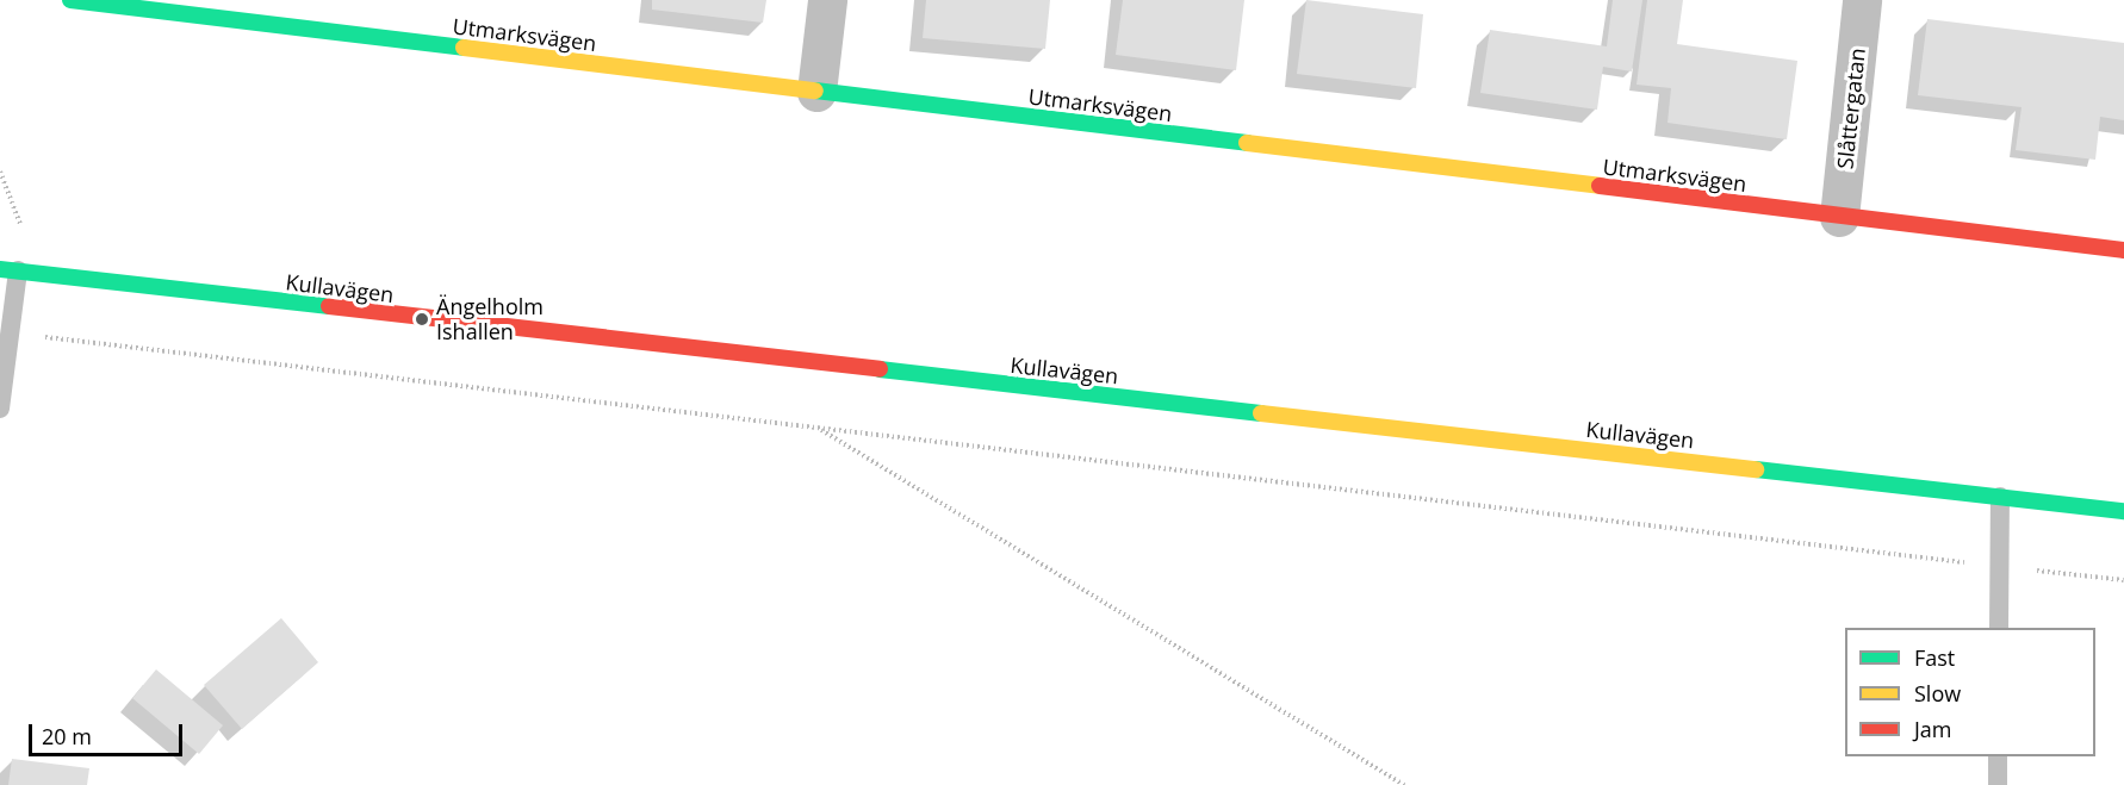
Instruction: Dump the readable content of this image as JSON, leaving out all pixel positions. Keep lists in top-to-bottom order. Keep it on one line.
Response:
{"streets":{"street":["Utmarksvägen","Slåttergatan","Kullavägen"]},"crossings":[["Utmarksvägen","Slåttergatan"]],"places":["Ängelholm Ishallen"],"legend":["Fast","Slow","Jam"],"scale_bar":"20 m"}
